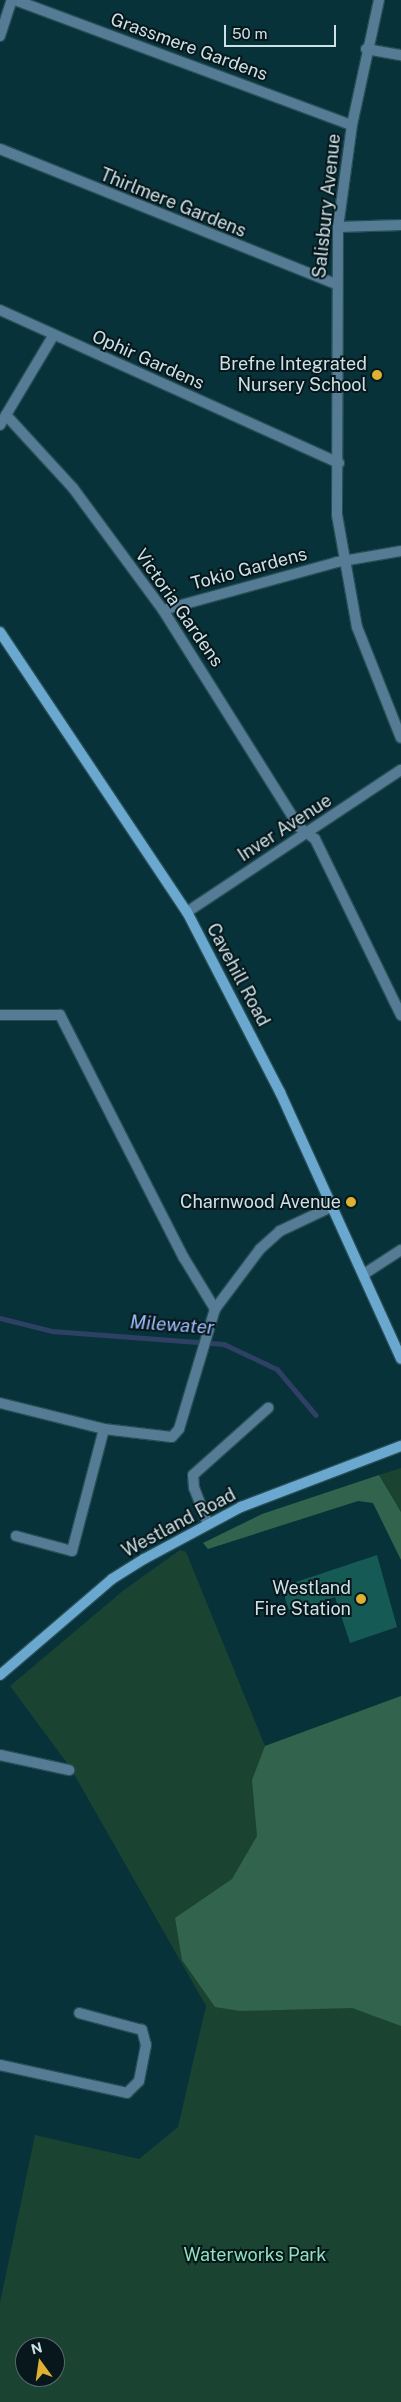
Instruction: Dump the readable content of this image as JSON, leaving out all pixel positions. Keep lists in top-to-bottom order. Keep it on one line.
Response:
{"streets":{"main road":["Cavehill Road","Westland Road"],"street":["Grassmere Gardens","Thirlmere Gardens","Salisbury Avenue","Ophir Gardens","Tokio Gardens","Victoria Gardens","Inver Avenue"]},"crossings":[["Grassmere Gardens","Salisbury Avenue"],["Thirlmere Gardens","Salisbury Avenue"],["Salisbury Avenue","Ophir Gardens"],["Salisbury Avenue","Tokio Gardens"],["Tokio Gardens","Victoria Gardens"],["Victoria Gardens","Inver Avenue"],["Inver Avenue","Cavehill Road"]],"water":["Milewater"],"parks":["Waterworks Park"],"places":["Brefne Integrated Nursery School","Charnwood Avenue","Westland Fire Station"],"scale_bar":"50 m","north":"top"}
